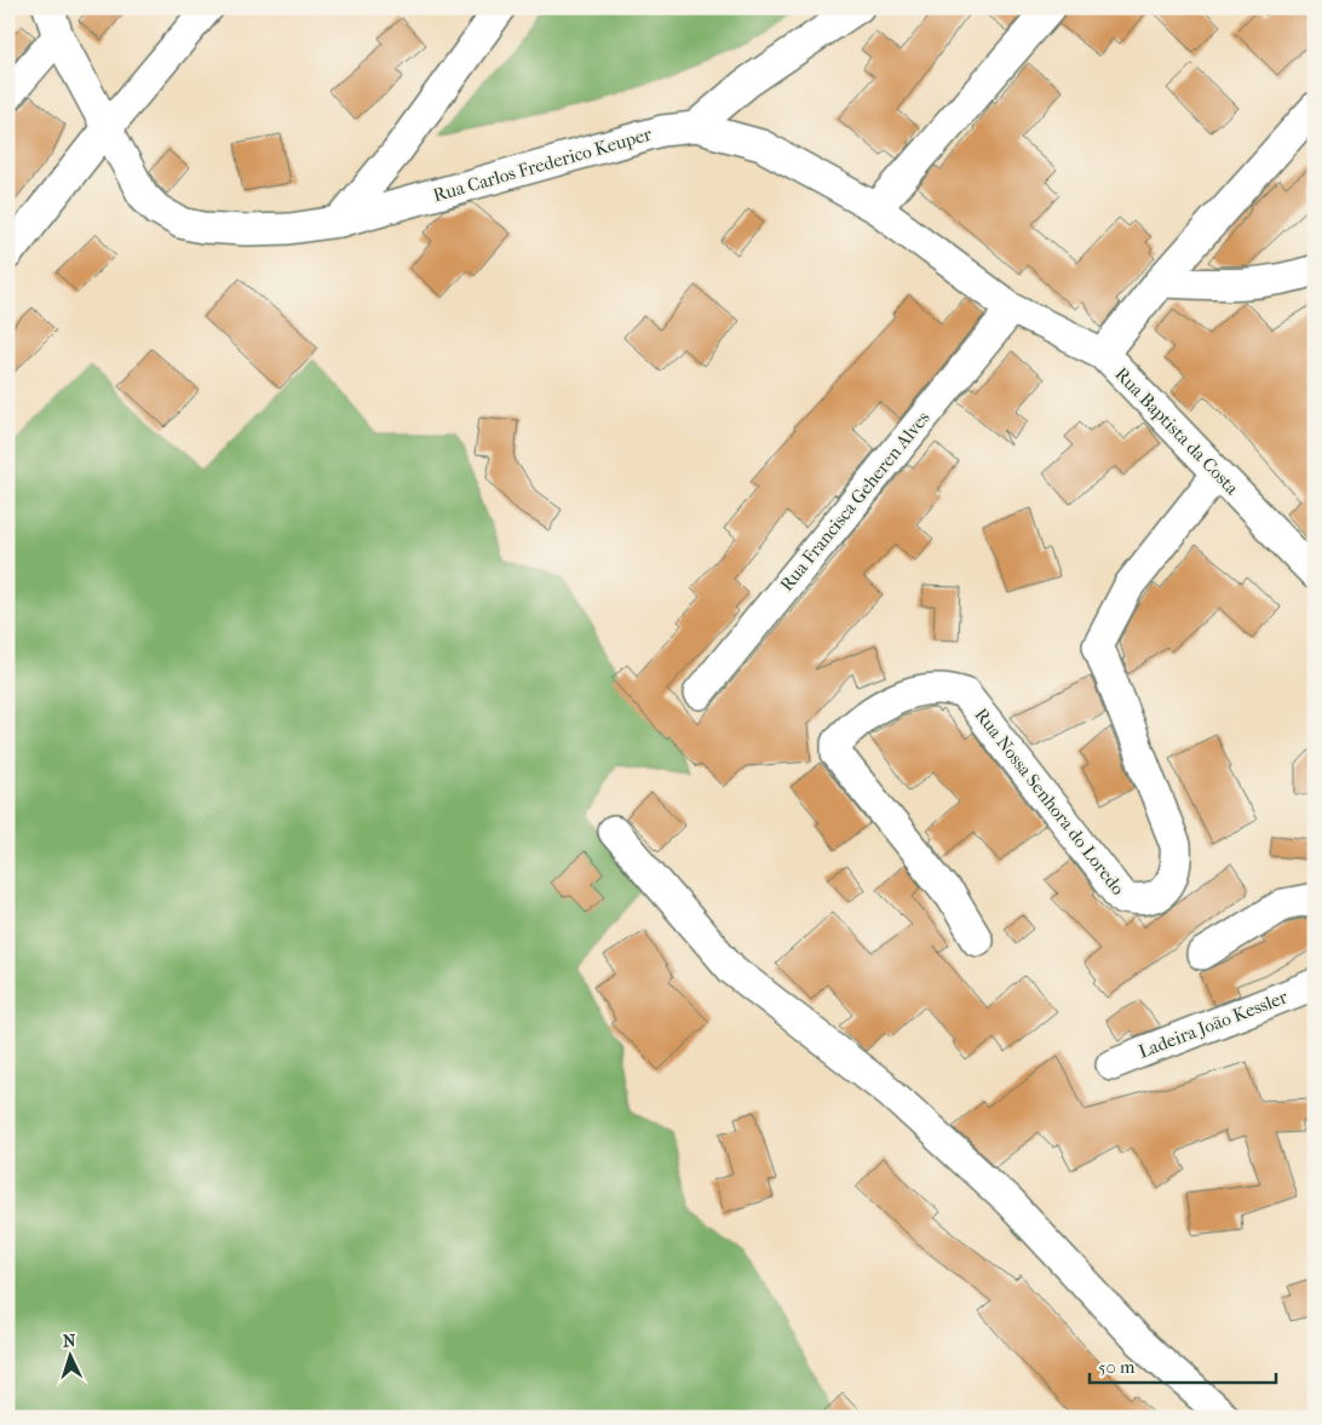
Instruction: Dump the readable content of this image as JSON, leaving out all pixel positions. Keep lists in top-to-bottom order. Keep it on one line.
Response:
{"streets":{"street":["Rua Carlos Frederico Keuper","Rua Baptista da Costa","Rua Francisca Geheren Alves","Rua Nossa Senhora do Loredo","Ladeira João Kessler"]},"crossings":[["Rua Carlos Frederico Keuper","Rua Baptista da Costa"],["Rua Carlos Frederico Keuper","Rua Francisca Geheren Alves"],["Rua Baptista da Costa","Rua Nossa Senhora do Loredo"]],"scale_bar":"50 m","north":"top"}
